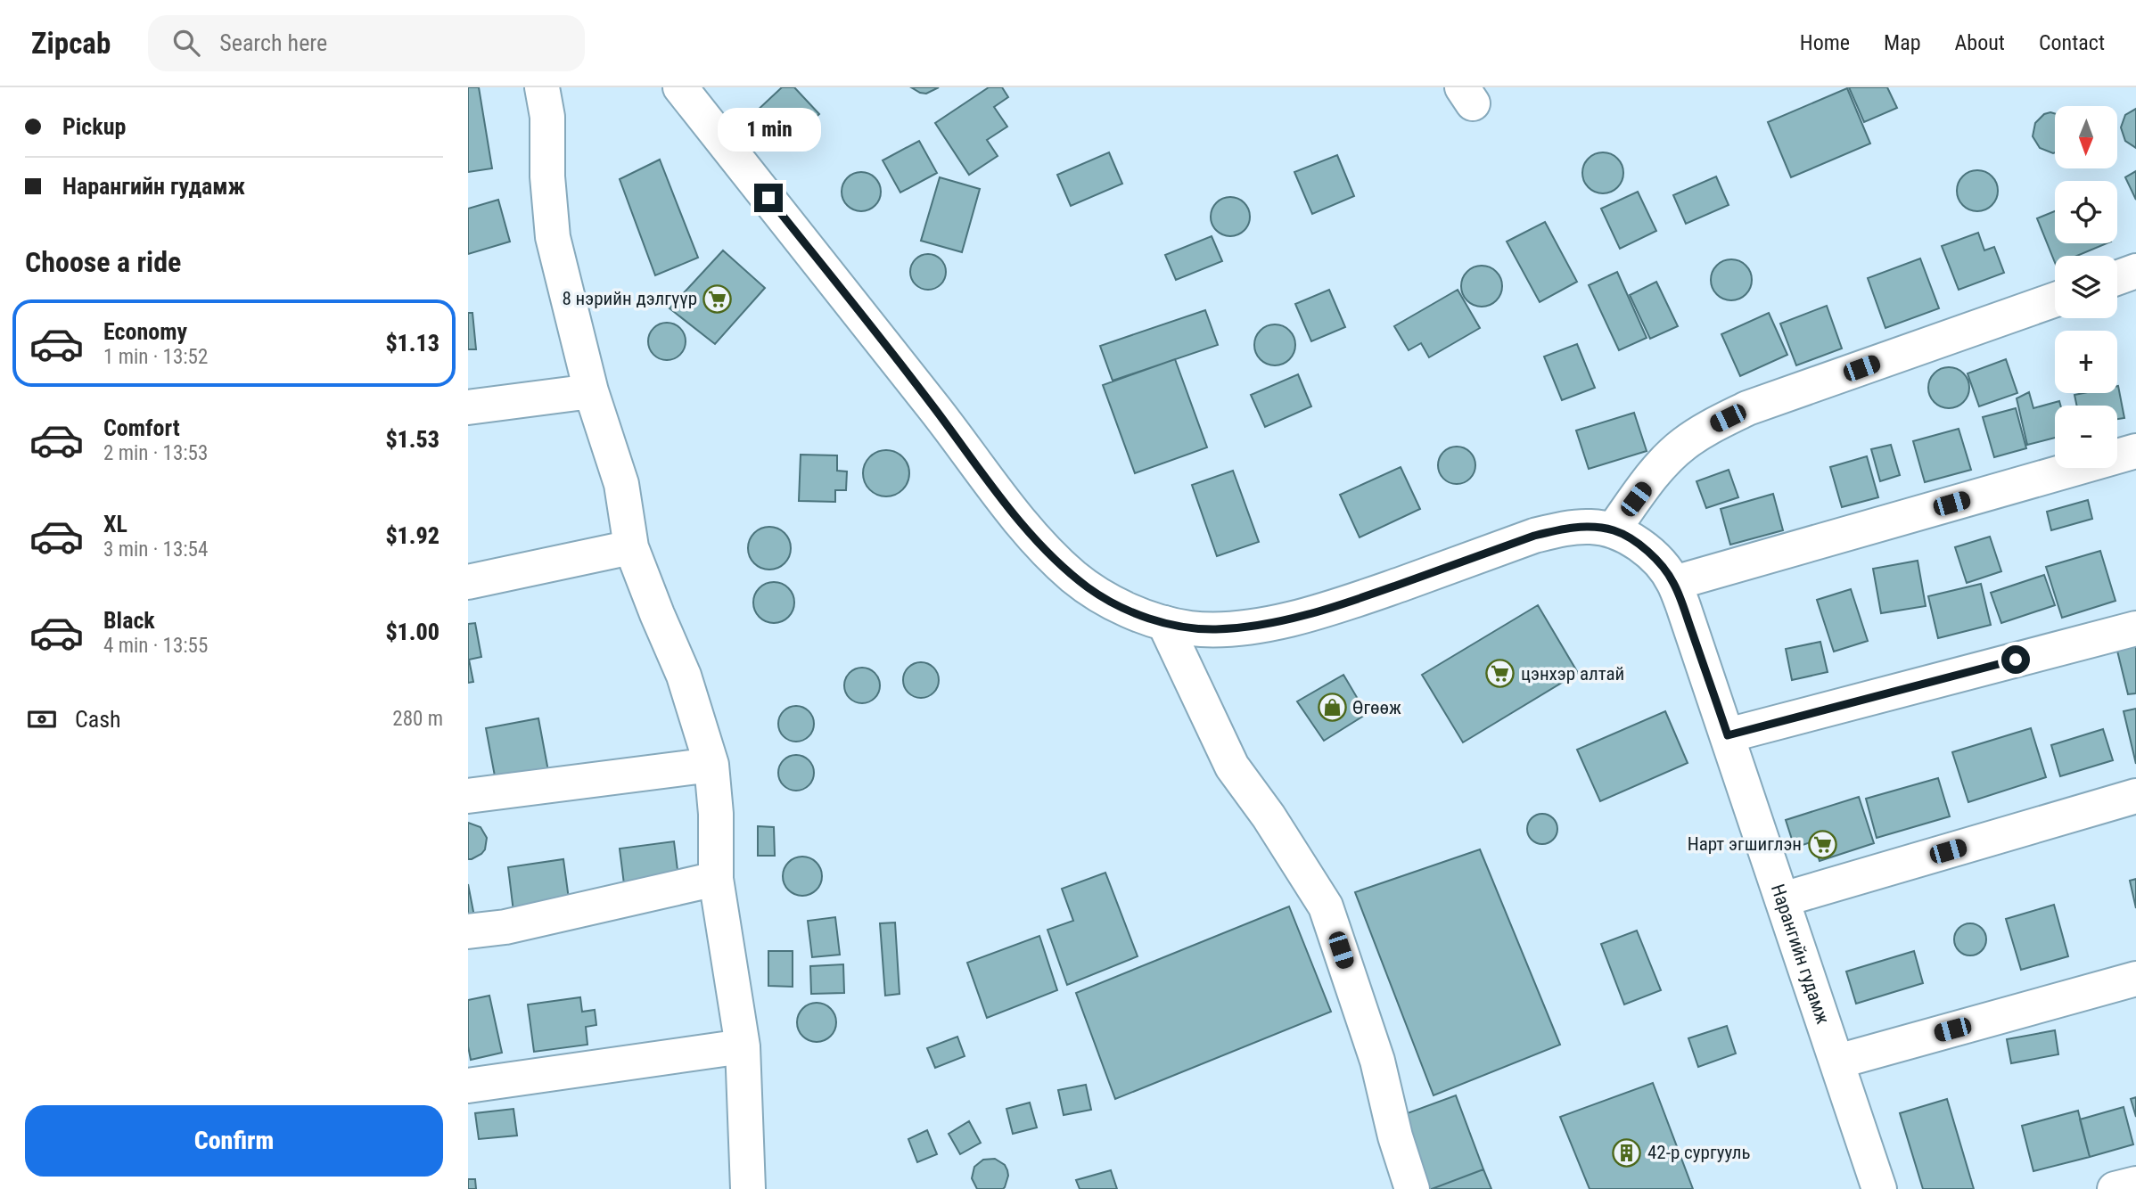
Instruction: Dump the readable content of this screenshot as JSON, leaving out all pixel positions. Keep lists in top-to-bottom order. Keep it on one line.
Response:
{"streets":{"street":["Нарангийн гудамж"]},"places":{"supermarket":["8 нэрийн дэлгүүр","цэнхэр алтай","Нарт эгшиглэн"],"shop":["Өгөөж"],"building":["42-p сургууль"]},"north":"bottom","page":{"header":"Zipcab","search":"Search here","nav":["Home","Map","About","Contact"],"banner":["Pickup","Нарангийн гудамж"],"map_buttons":["+","−"],"bubble":"1 min","heading":"Choose a ride","list":[{"name":"Economy","note":"1 min · 13:52","value":"$1.13"},{"name":"Comfort","note":"2 min · 13:53","value":"$1.53"},{"name":"XL","note":"3 min · 13:54","value":"$1.92"},{"name":"Black","note":"4 min · 13:55","value":"$1.00"}],"pay":["Cash","280 m"],"buttons":"Confirm"}}
